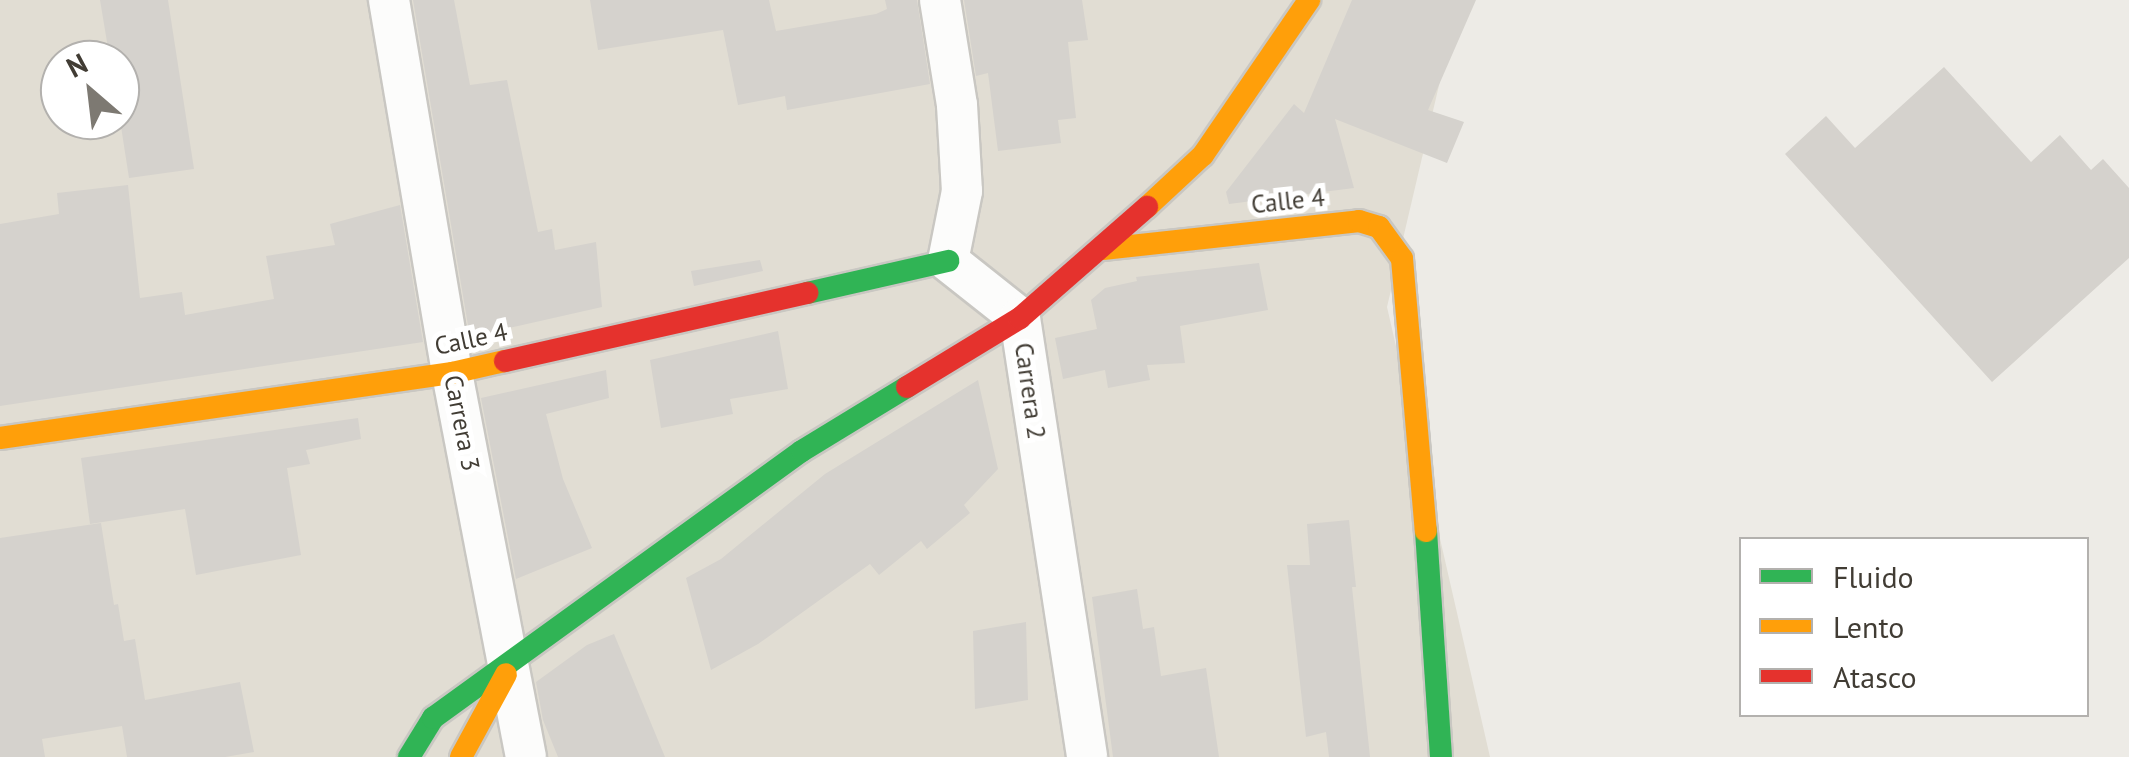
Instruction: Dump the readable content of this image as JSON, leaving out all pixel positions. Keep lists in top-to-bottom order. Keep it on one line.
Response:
{"streets":{"street":["Calle 4","Carrera 2","Carrera 3"]},"crossings":[["Calle 4","Carrera 2"],["Calle 4","Carrera 3"]],"legend":["Fluido","Lento","Atasco"],"north":"top left"}
